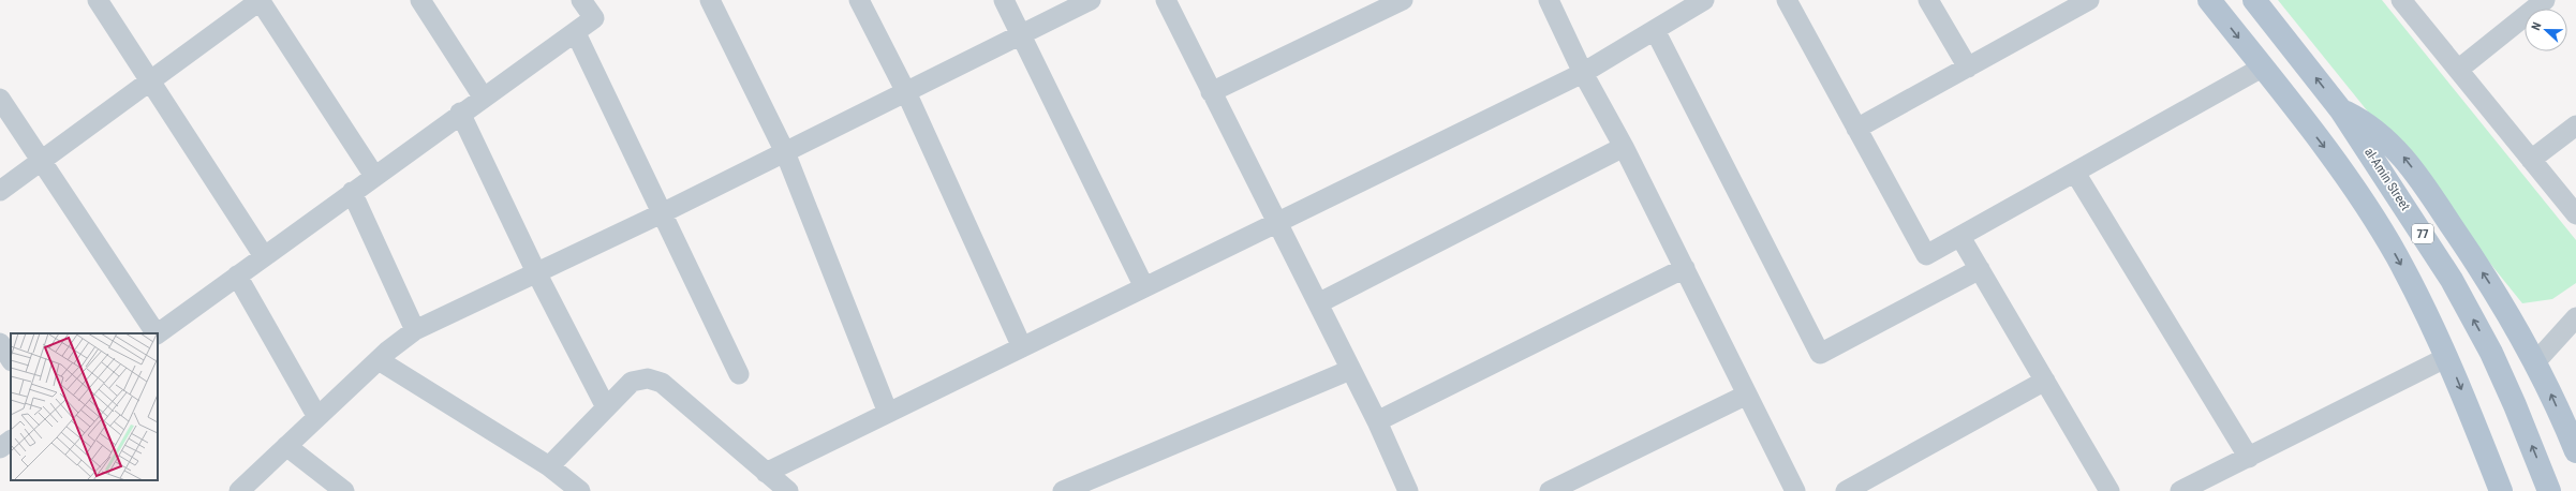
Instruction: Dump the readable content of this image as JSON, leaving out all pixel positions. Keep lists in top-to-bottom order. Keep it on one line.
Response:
{"streets":{"main road":["al-Amin Street","77"]},"crossings":[["al-Amin Street","77"]],"north":"left"}
